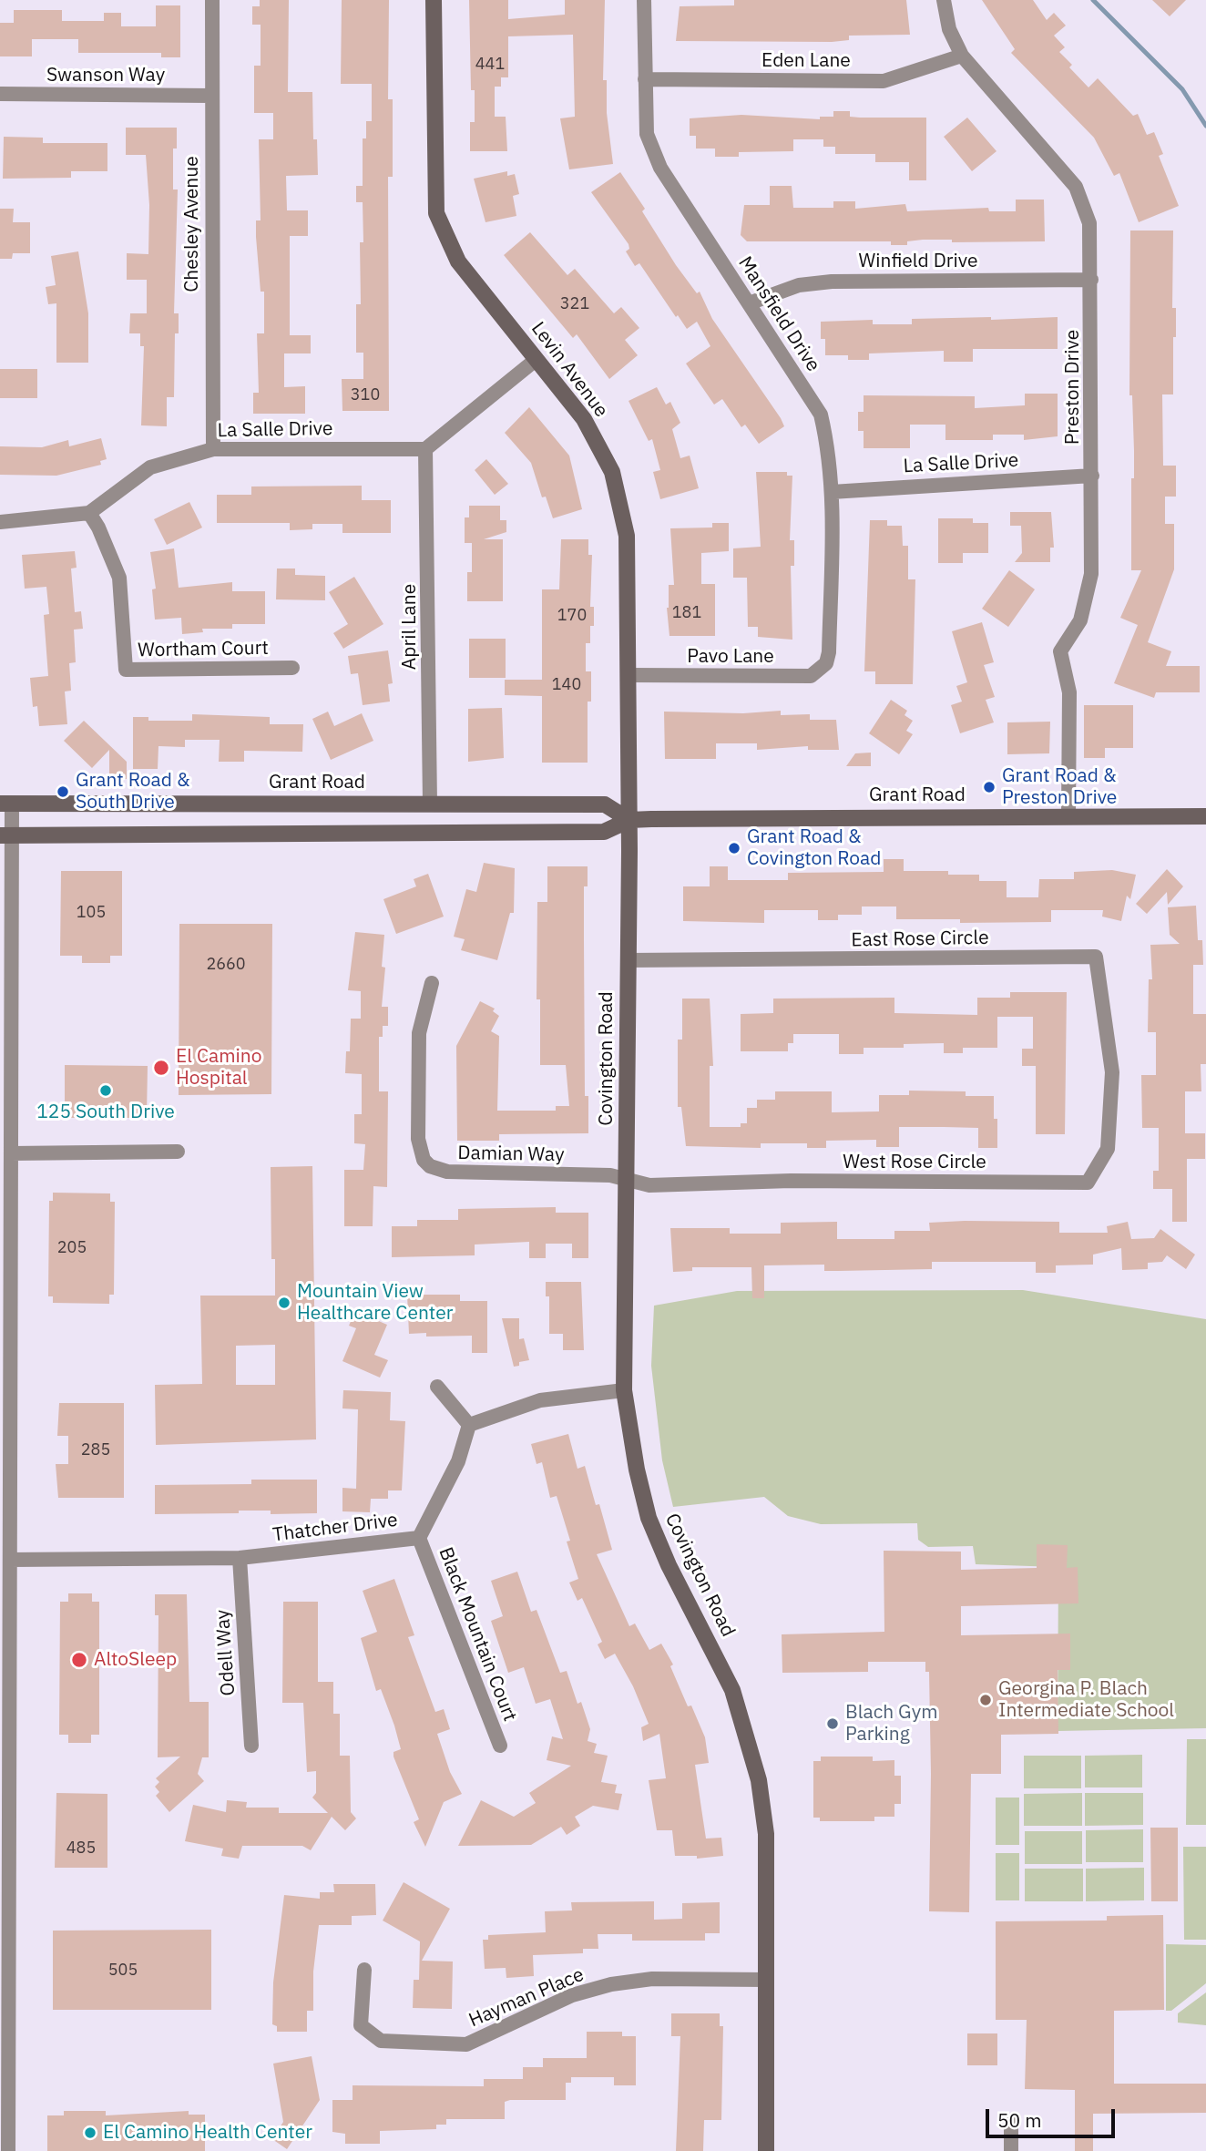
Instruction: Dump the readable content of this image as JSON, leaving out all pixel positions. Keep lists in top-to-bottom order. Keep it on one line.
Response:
{"streets":{"street":["Eden Lane","Swanson Way","Chesley Avenue","Winfield Drive","Mansfield Drive","Levin Avenue","Preston Drive","La Salle Drive","April Lane","Wortham Court","Pavo Lane","Grant Road","East Rose Circle","Covington Road","Damian Way","West Rose Circle","Thatcher Drive","Black Mountain Court","Odell Way","Hayman Place"]},"crossings":[["Eden Lane","Mansfield Drive"],["Eden Lane","Preston Drive"],["Swanson Way","Chesley Avenue"],["Chesley Avenue","La Salle Drive"],["Winfield Drive","Mansfield Drive"],["Winfield Drive","Preston Drive"],["Mansfield Drive","La Salle Drive"],["Mansfield Drive","Pavo Lane"],["Levin Avenue","Pavo Lane"],["Levin Avenue","Grant Road"],["Levin Avenue","Covington Road"],["Preston Drive","La Salle Drive"],["Preston Drive","Grant Road"],["La Salle Drive","April Lane"],["La Salle Drive","Wortham Court"],["April Lane","Grant Road"],["Grant Road","Covington Road"],["East Rose Circle","Covington Road"],["East Rose Circle","West Rose Circle"],["Covington Road","Damian Way"],["Covington Road","West Rose Circle"],["Covington Road","Hayman Place"],["Damian Way","West Rose Circle"],["Thatcher Drive","Black Mountain Court"],["Thatcher Drive","Odell Way"]],"places":["Grant Road & Preston Drive","Grant Road & South Drive","Grant Road & Covington Road","El Camino Hospital","125 South Drive","Mountain View Healthcare Center","AltoSleep","Georgina P. Blach Intermediate School","Blach Gym Parking","El Camino Health Center"],"house_numbers":["441","321","310","181","170","140","105","2660","205","285","485","505"],"scale_bar":"50 m"}
